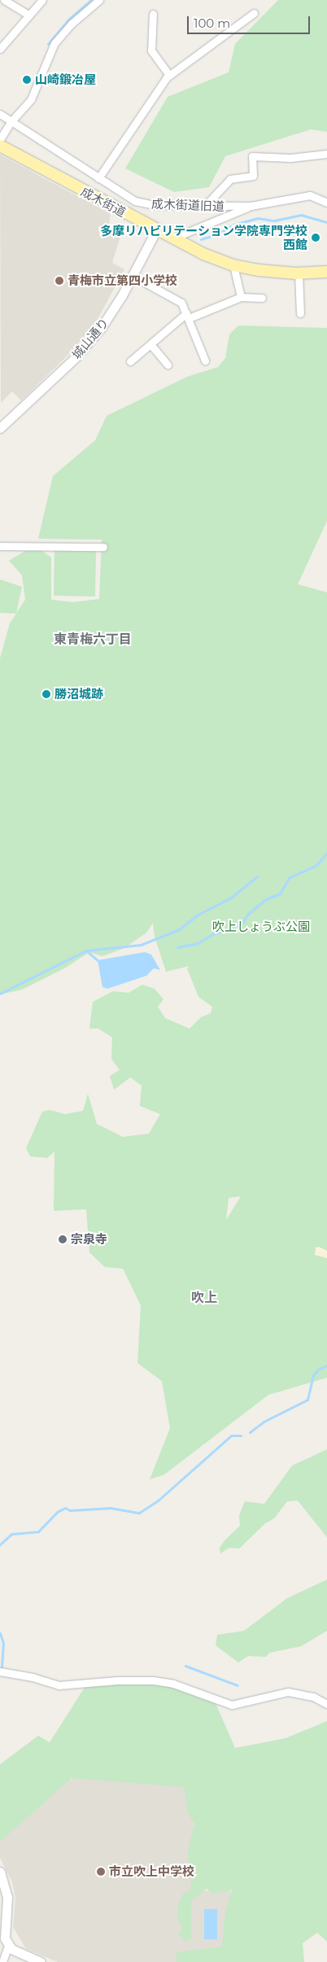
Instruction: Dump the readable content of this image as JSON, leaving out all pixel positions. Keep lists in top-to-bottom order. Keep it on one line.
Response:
{"streets":{"main road":["成木街道"],"street":["成木街道旧道","城山通り"]},"crossings":[["成木街道","城山通り"]],"districts":["東青梅六丁目","吹上"],"parks":["吹上しょうぶ公園"],"places":["山崎鍛冶屋","多摩リハビリテーション学院専門学校 西館","青梅市立第四小学校","勝沼城跡","宗泉寺","市立吹上中学校"],"scale_bar":"100 m"}
